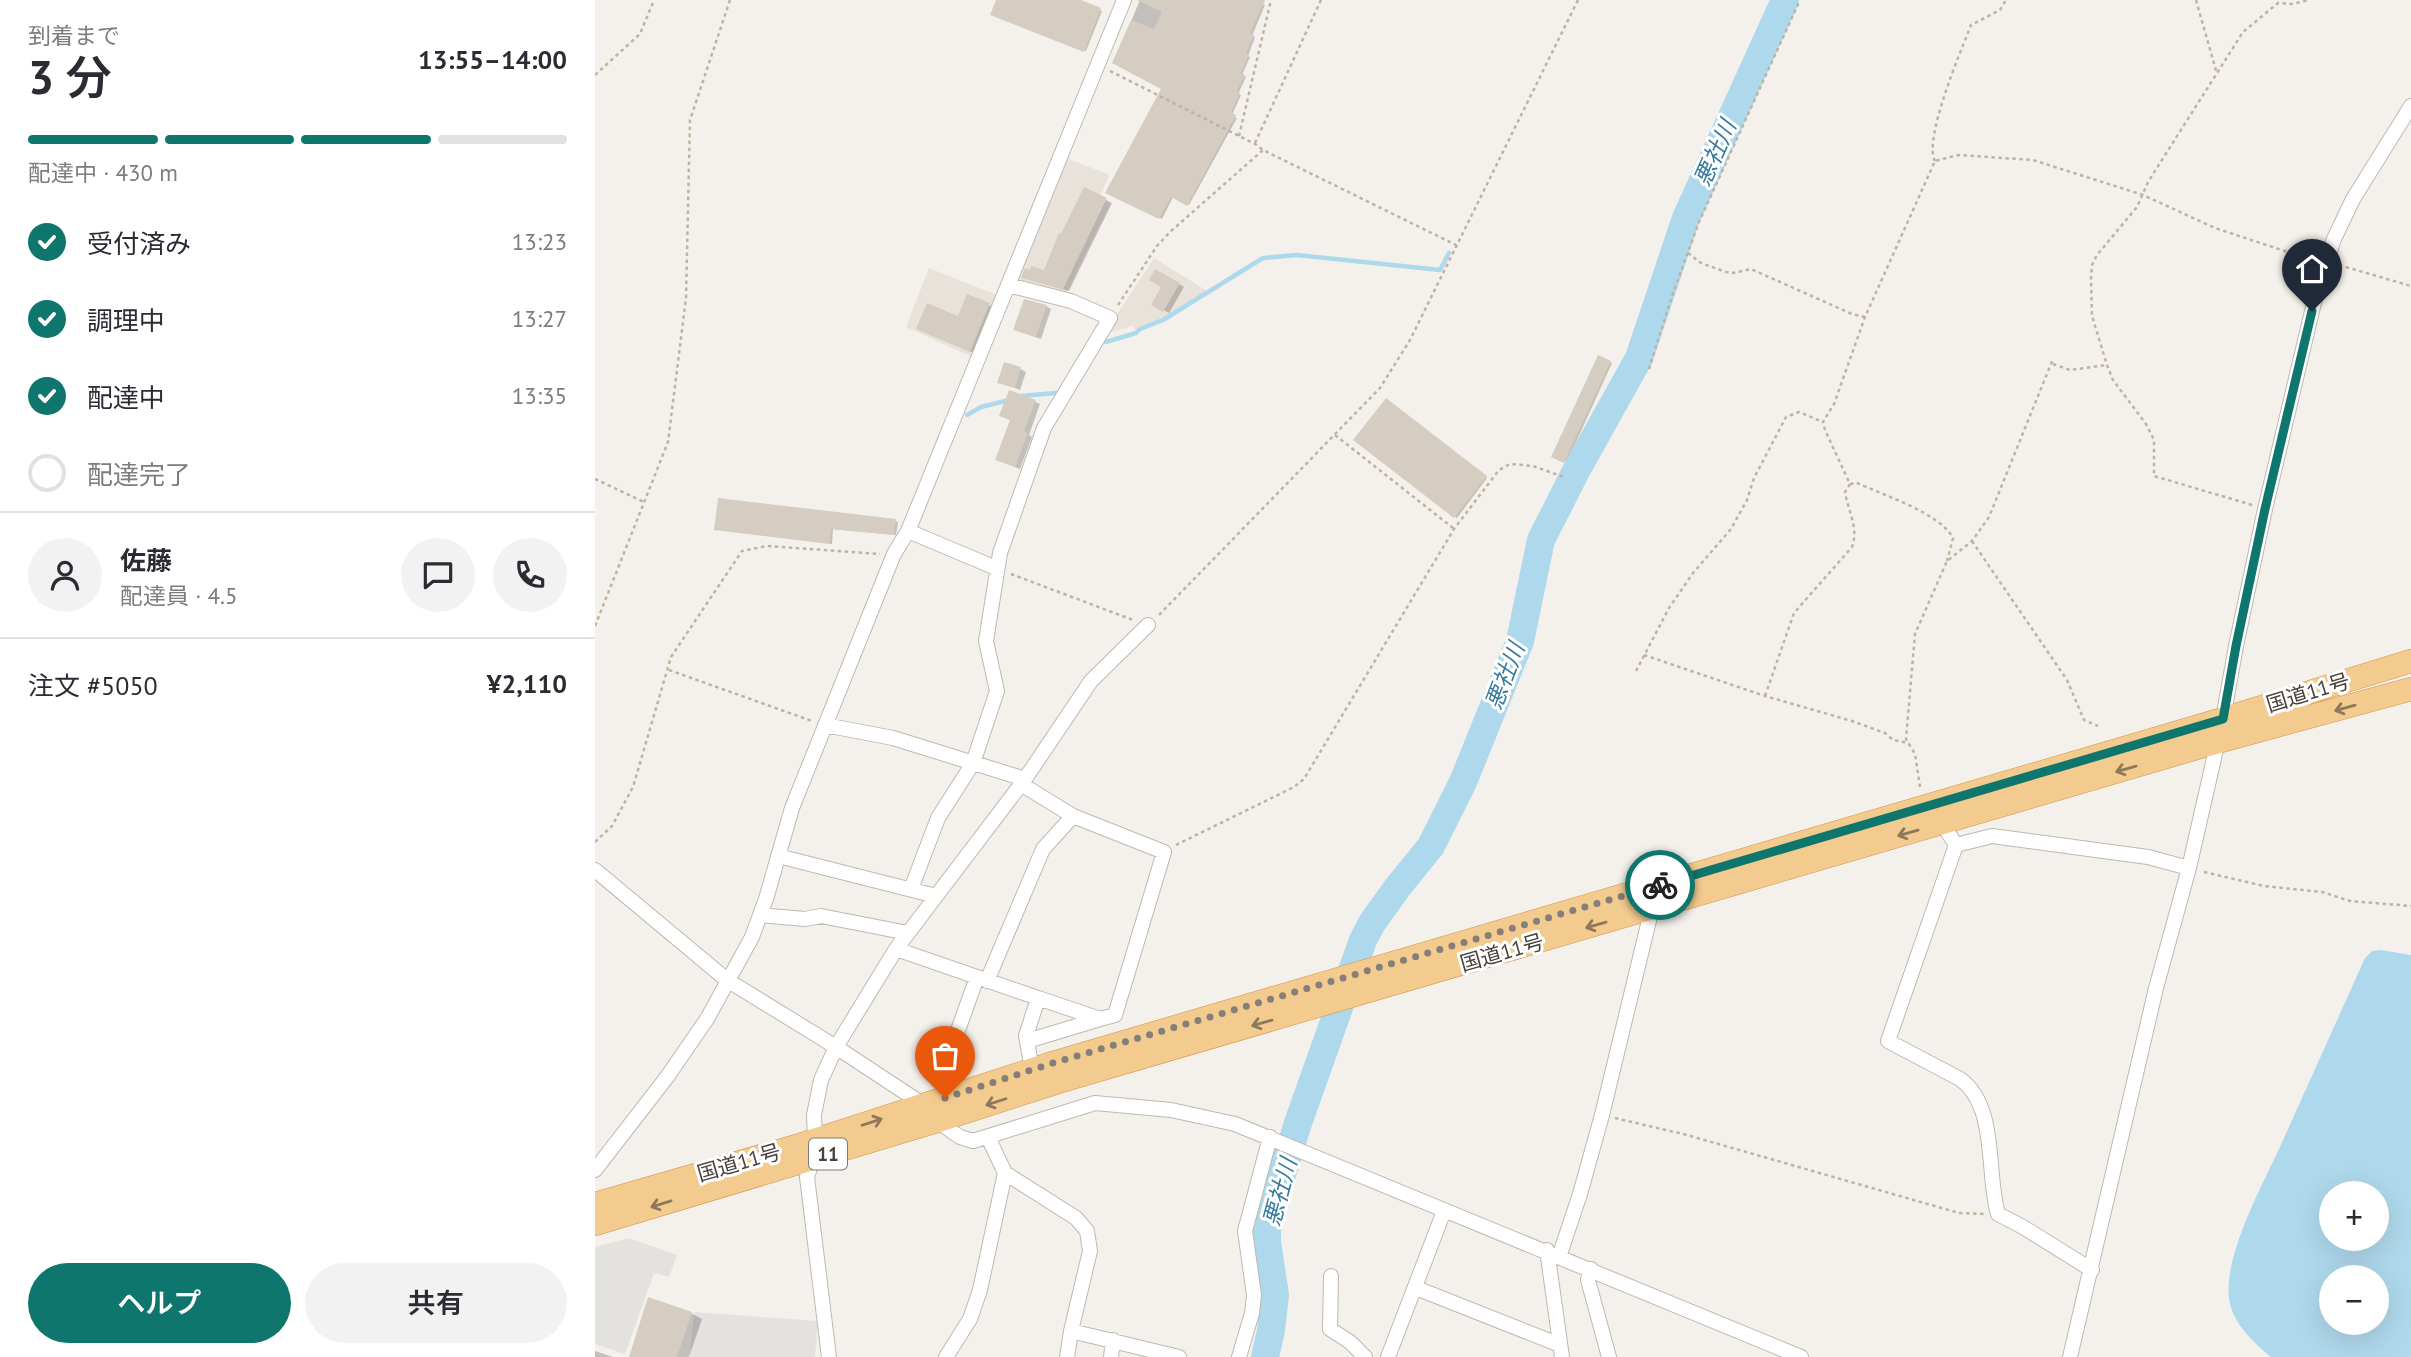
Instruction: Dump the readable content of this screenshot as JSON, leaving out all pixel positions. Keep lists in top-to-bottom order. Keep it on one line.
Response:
{"streets":{"highway":["国道11号","11"]},"water":["悪社川"],"page":{"heading":["3 分","到着まで","13:55–14:00"],"panel":["佐藤","配達員 · 4.5","注文 #5050","¥2,110"],"bar":"配達中 · 430 m","list":[["受付済み","13:23"],["調理中","13:27"],["配達中","13:35"],"配達完了"],"map_buttons":["+","−"],"buttons":["ヘルプ","共有"]}}
